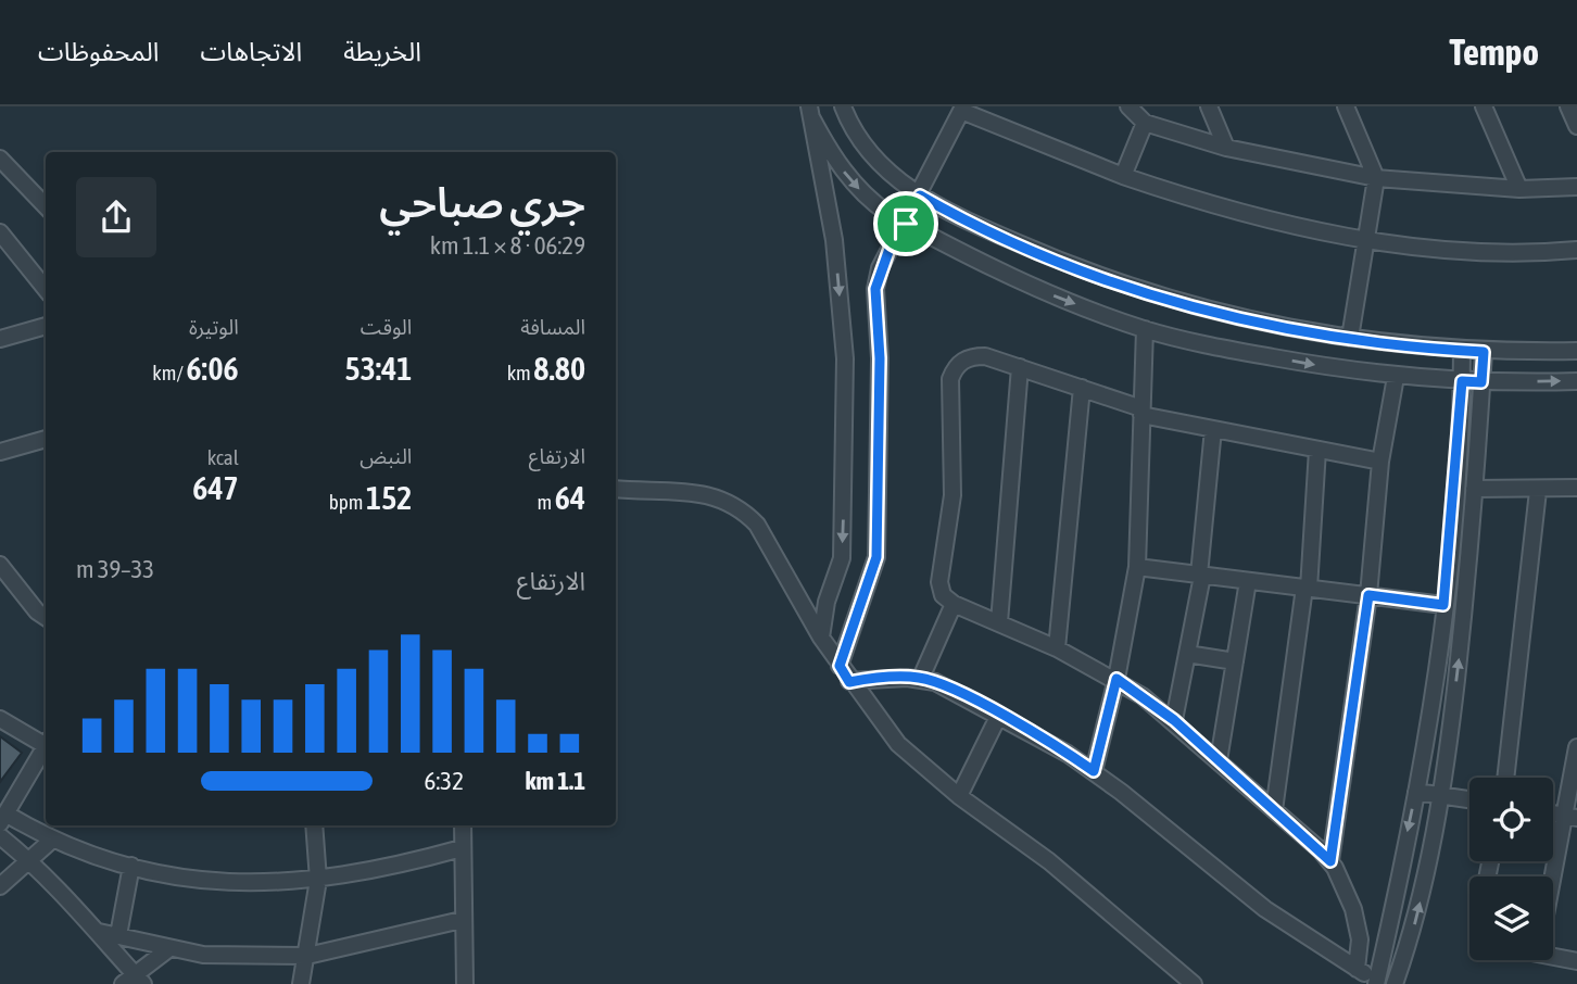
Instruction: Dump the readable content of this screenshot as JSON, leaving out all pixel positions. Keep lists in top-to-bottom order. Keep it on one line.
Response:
{"page":{"header":"Tempo","nav":["الخريطة","الاتجاهات","المحفوظات"],"heading":["جري صباحي","06:29 · 8 × 1.1 km"],"stats":[["المسافة","8.80 km"],["الوقت","53:41"],["الوتيرة","6:06 /km"],["الارتفاع","64 m"],["النبض","152 bpm"],["kcal","647"]],"chart":["الارتفاع","33–39 m"],"list":[{"name":"1.1 km","note":"6:32"}]}}
